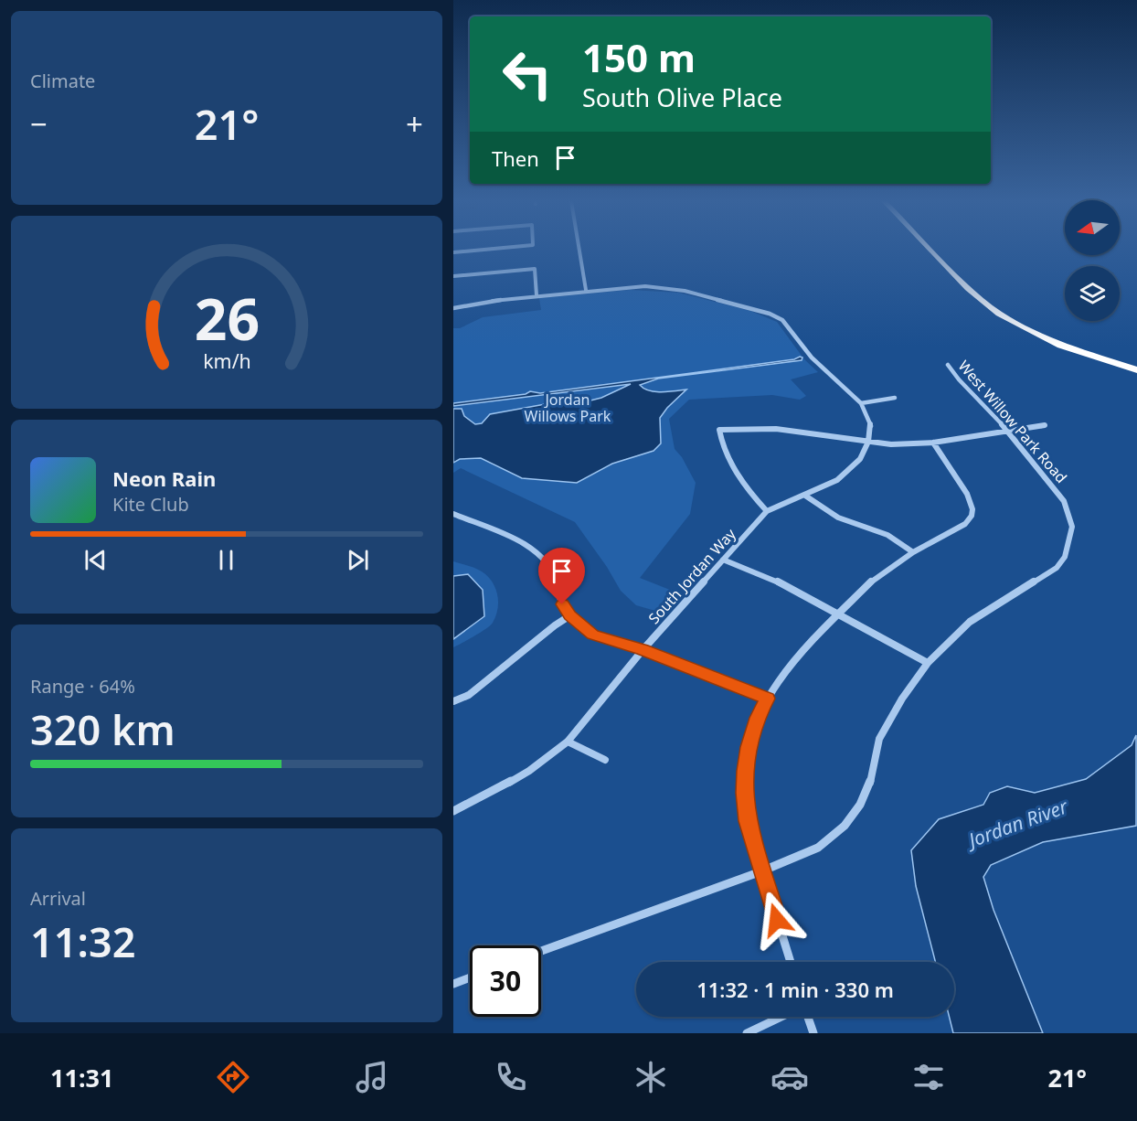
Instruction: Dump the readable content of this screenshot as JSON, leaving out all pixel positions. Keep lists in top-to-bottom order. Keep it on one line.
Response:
{"streets":{"street":["West Willow Park Road","South Jordan Way"]},"water":["Jordan River"],"parks":["Jordan Willows Park"],"north":"left","page":{"tile":["Climate",["Range · 64%","320 km"],["Arrival","11:32"]],"turn":["150 m","South Olive Place"],"heat":["−","21°","+"],"then":"Then","song":["Neon Rain","Kite Club"],"limit":"30","trip":"11:32 · 1 min · 330 m","tabs":["11:31","21°"],"gauge":["26","km/h"]}}
